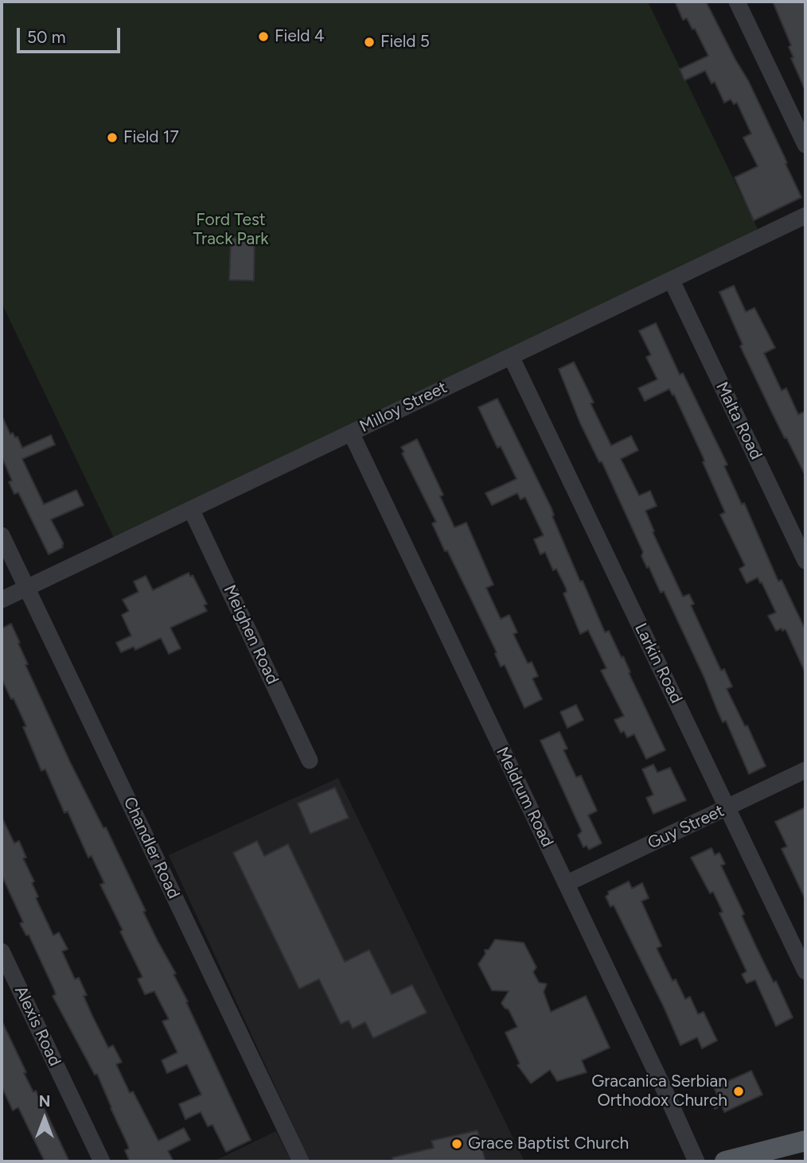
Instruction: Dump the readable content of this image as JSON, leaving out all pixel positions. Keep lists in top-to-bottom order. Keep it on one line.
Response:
{"streets":{"street":["Milloy Street","Malta Road","Meighen Road","Larkin Road","Meldrum Road","Guy Street","Chandler Road","Alexis Road"]},"crossings":[["Milloy Street","Malta Road"],["Milloy Street","Meighen Road"],["Milloy Street","Larkin Road"],["Milloy Street","Meldrum Road"],["Milloy Street","Chandler Road"],["Larkin Road","Guy Street"],["Meldrum Road","Guy Street"]],"parks":["Ford Test Track Park"],"places":["Field 4","Field 5","Field 17","Gracanica Serbian Orthodox Church","Grace Baptist Church"],"scale_bar":"50 m","north":"top"}
